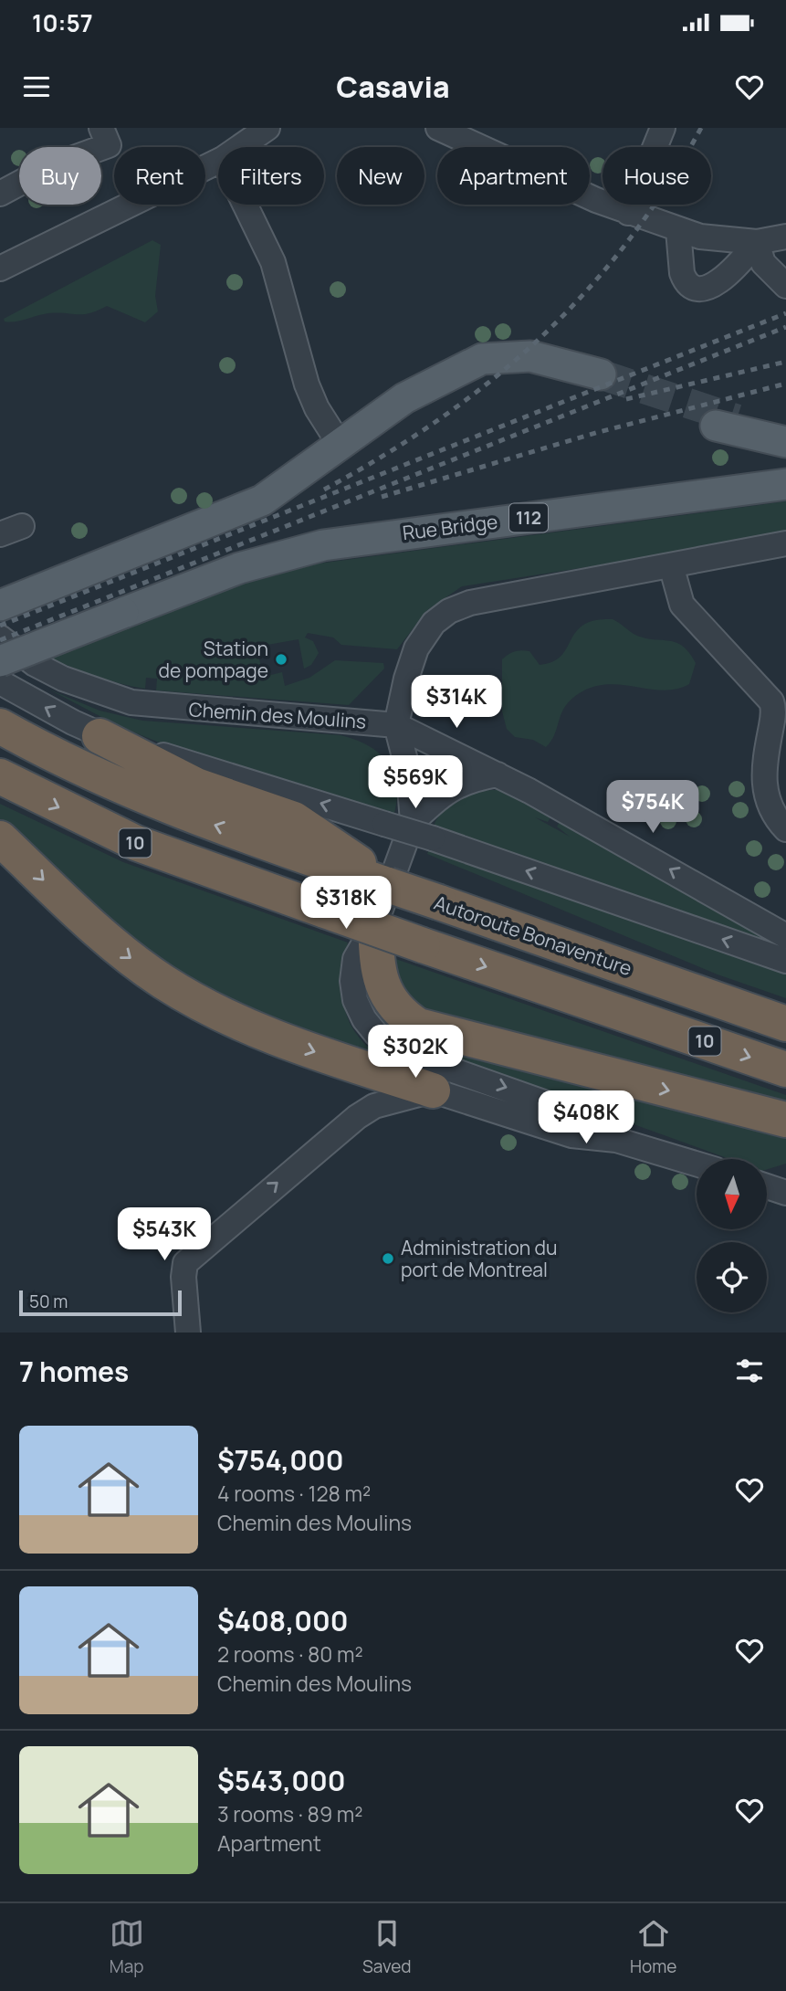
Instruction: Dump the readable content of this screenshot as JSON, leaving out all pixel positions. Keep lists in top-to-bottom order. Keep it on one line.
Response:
{"streets":{"highway":["10","Autoroute Bonaventure"],"main road":["112","Rue Bridge"],"street":["Chemin des Moulins"]},"crossings":[["10","Autoroute Bonaventure"]],"places":["Station de pompage","Administration du port de Montreal"],"scale_bar":"50 m","north":"bottom","page":{"status":"10:57","header":"Casavia","chip":["Buy","Rent","Filters","New","Apartment","House"],"price":["$314K","$569K","$754K","$318K","$302K","$408K","$543K"],"scale":"50 m","heading":"7 homes","list":[{"name":"$754,000","note":"4 rooms · 128 m² · Chemin des Moulins"},{"name":"$408,000","note":"2 rooms · 80 m² · Chemin des Moulins"},{"name":"$543,000","note":"3 rooms · 89 m² · Apartment"}],"tabs":["Map","Saved","Home"]}}
